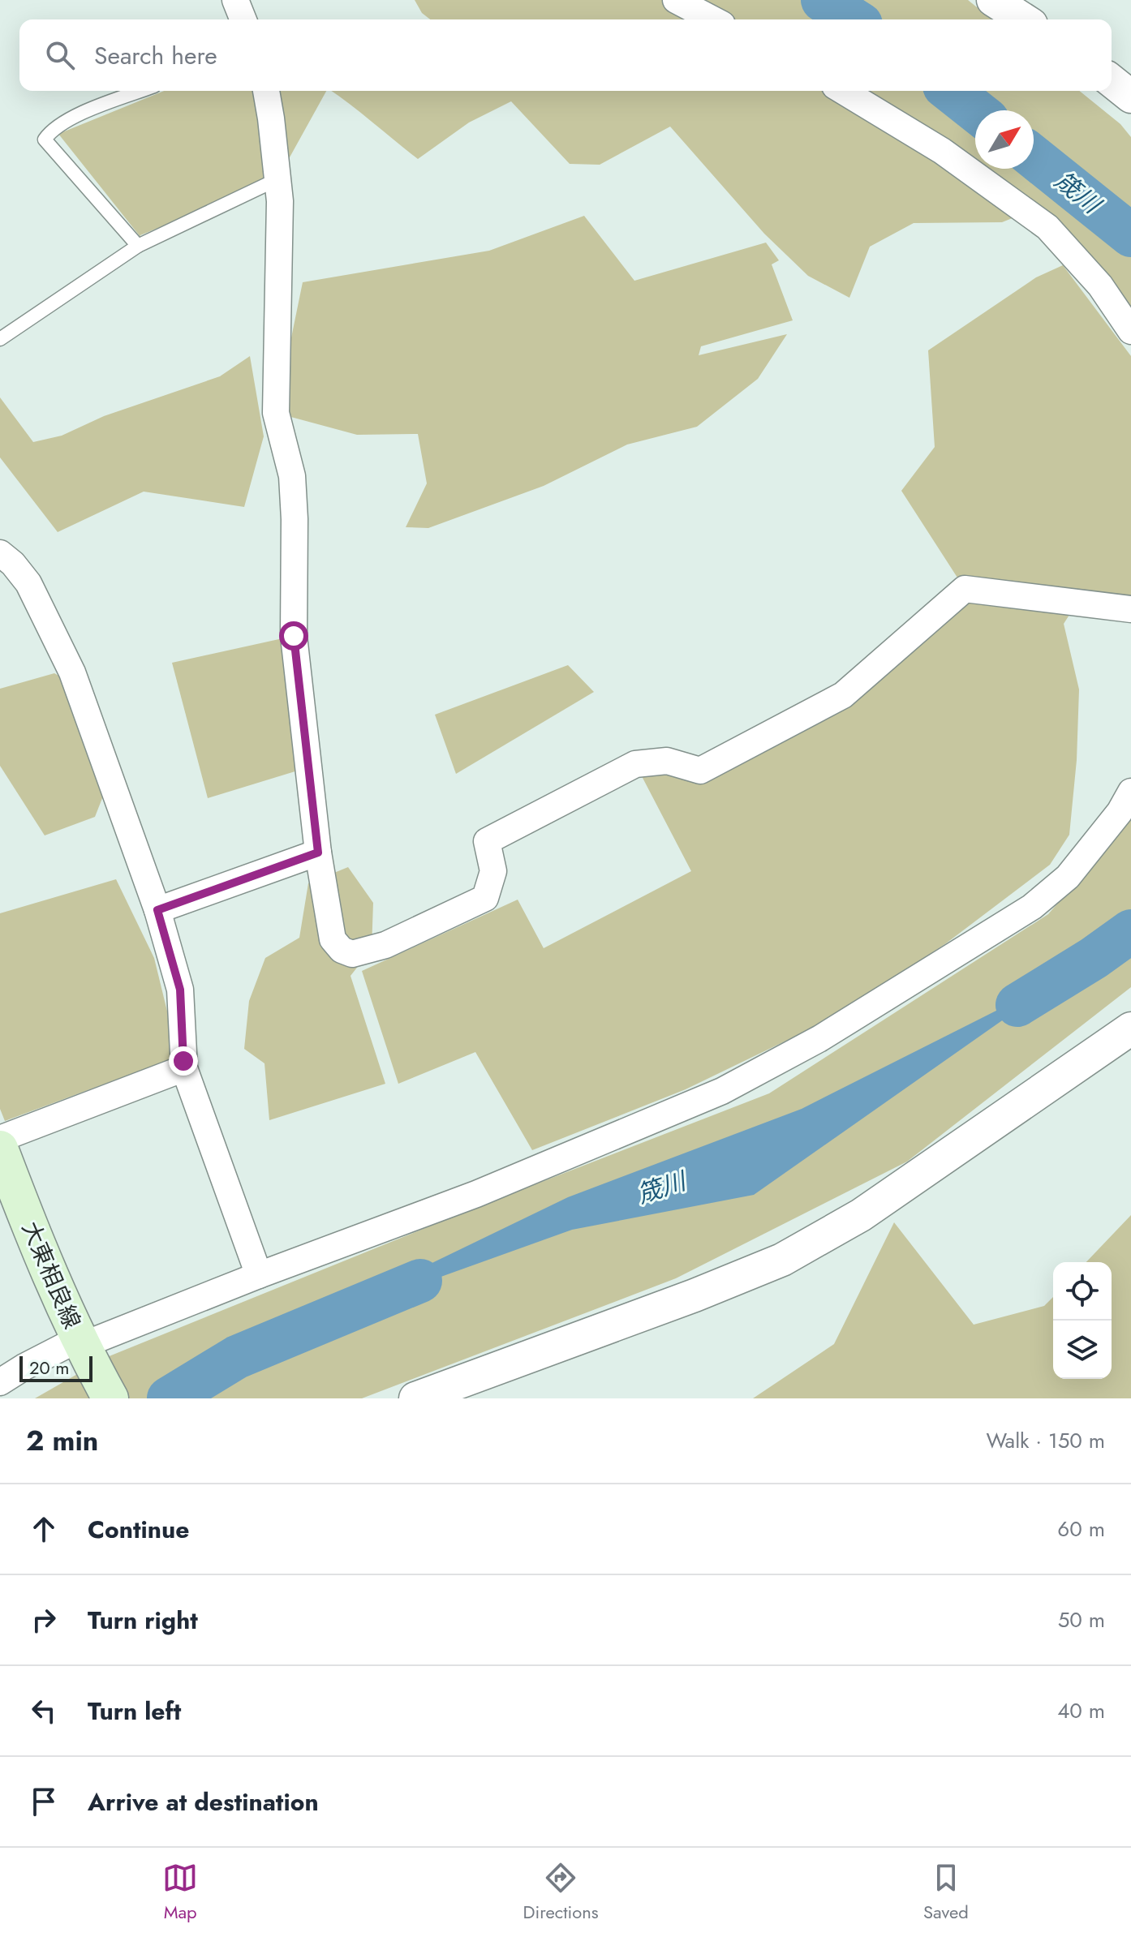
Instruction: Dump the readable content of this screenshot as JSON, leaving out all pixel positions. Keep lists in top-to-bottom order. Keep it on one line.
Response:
{"streets":{"main road":["大東相良線"]},"water":["筬川"],"scale_bar":"20 m","north":"top right","page":{"search":"Search here","scale":"20 m","heading":["2 min","Walk · 150 m"],"list":[["Continue","60 m"],["Turn right","50 m"],["Turn left","40 m"],"Arrive at destination"],"nav":["Map","Directions","Saved"]}}
